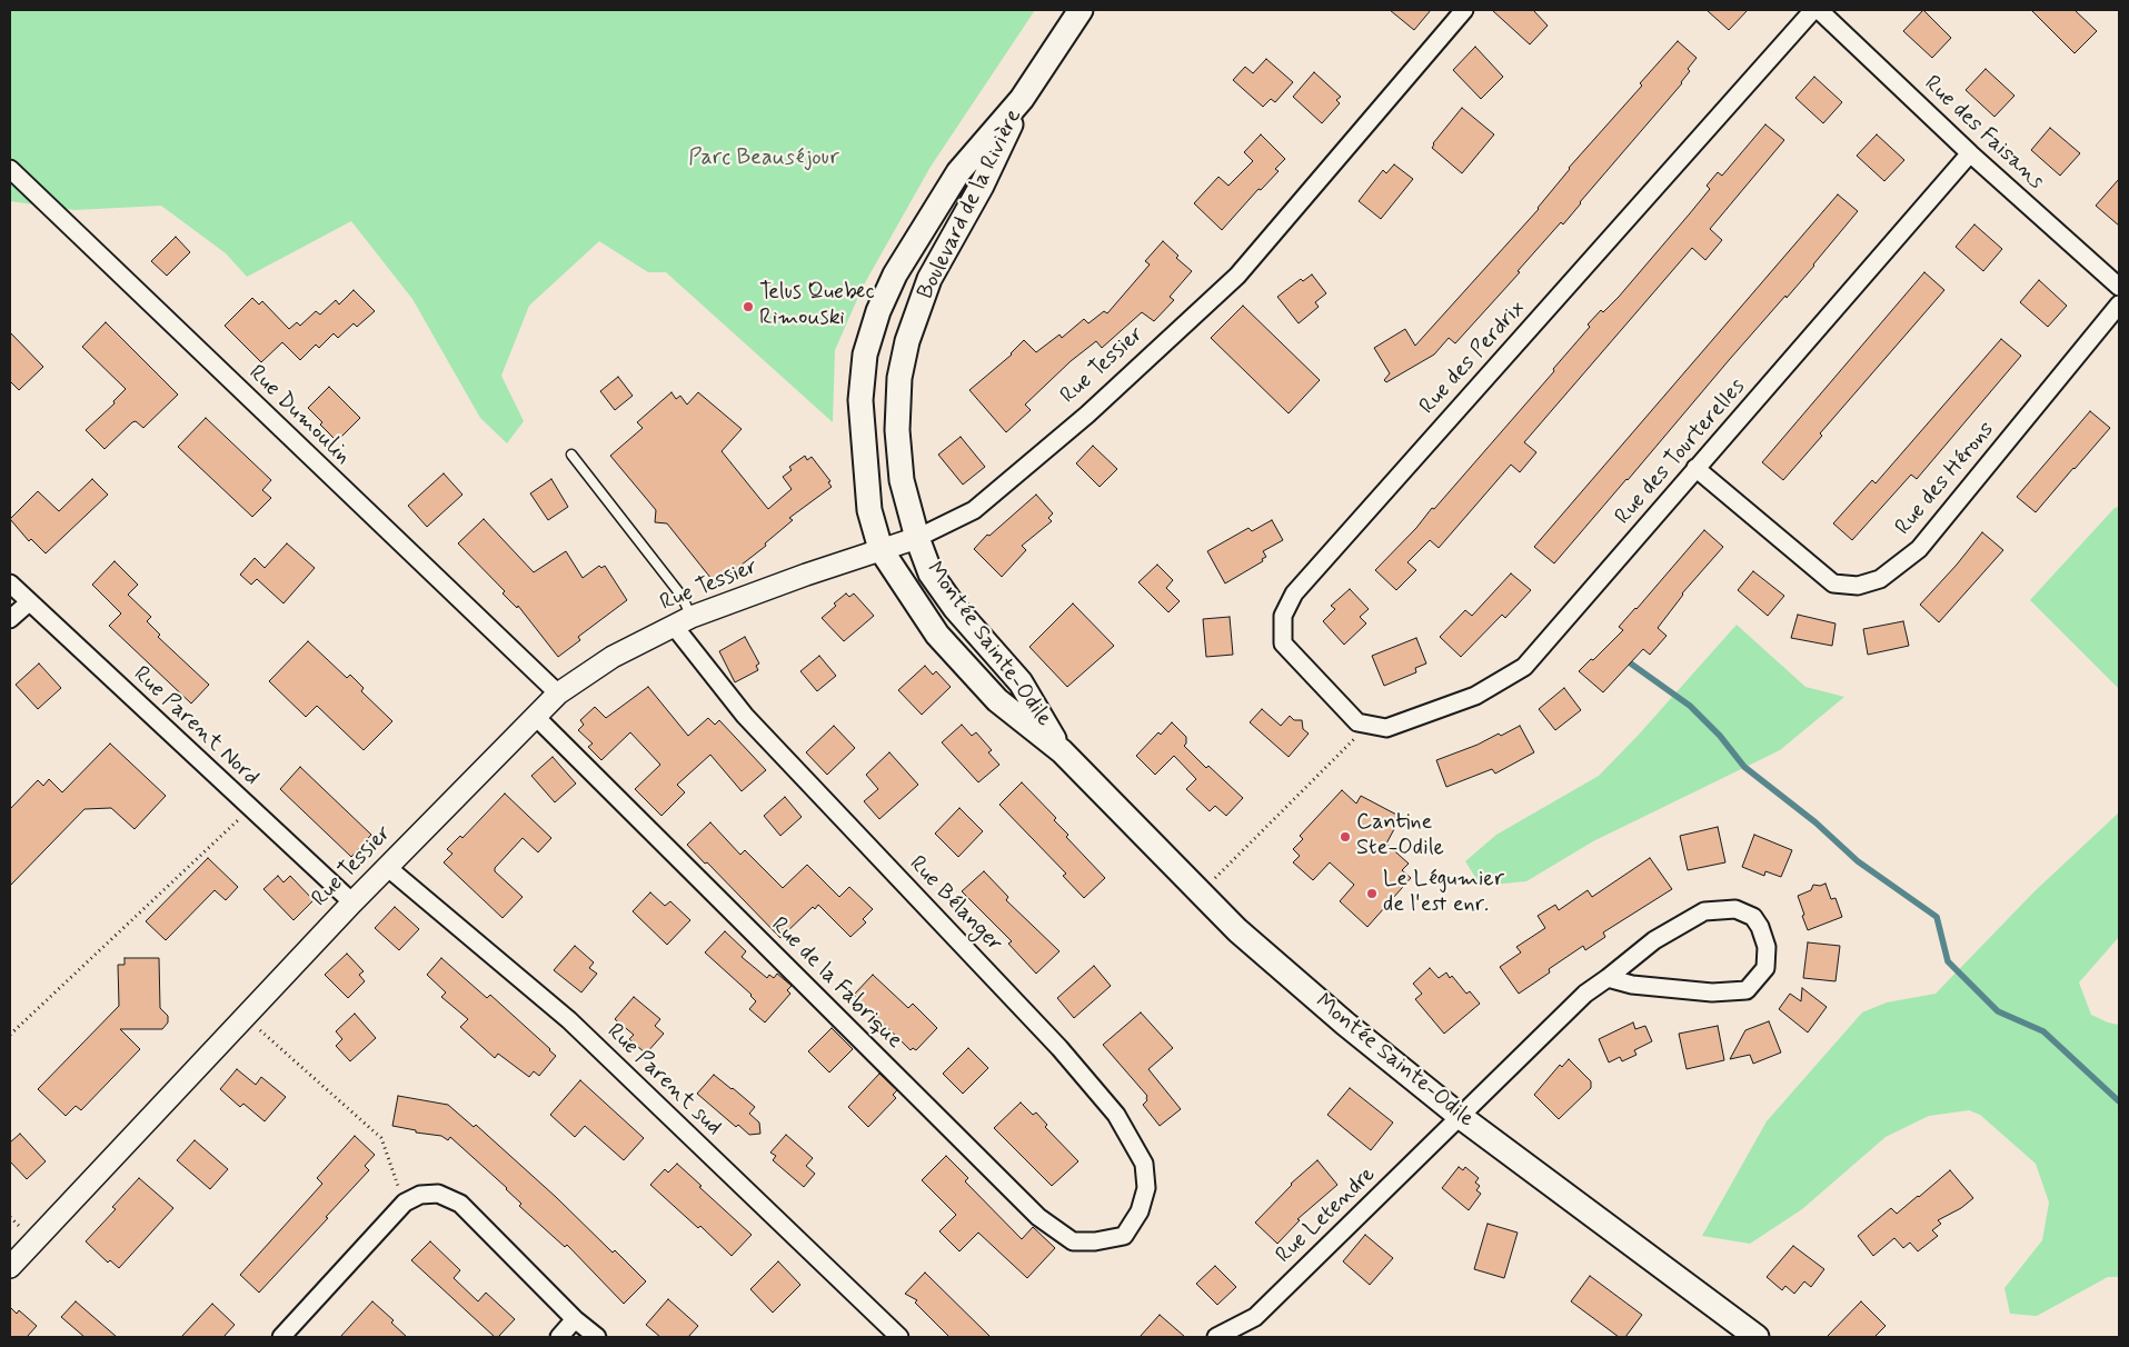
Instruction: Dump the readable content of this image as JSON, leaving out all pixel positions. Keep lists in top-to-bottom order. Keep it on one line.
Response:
{"streets":{"main road":["Boulevard de la Rivière","Montée Sainte-Odile"],"street":["Rue des Faisans","Rue des Perdrix","Rue Tessier","Rue Dumoulin","Rue des Tourterelles","Rue des Hérons","Rue Parent Nord","Rue Bélanger","Rue de la Fabrique","Rue Parent sud","Rue Letendre"]},"crossings":[["Rue des Faisans","Rue des Tourterelles"],["Boulevard de la Rivière","Rue Tessier"],["Boulevard de la Rivière","Montée Sainte-Odile"],["Rue des Perdrix","Rue des Tourterelles"],["Rue Tessier","Rue Dumoulin"],["Rue Tessier","Montée Sainte-Odile"],["Rue Tessier","Rue Parent Nord"],["Rue Tessier","Rue Bélanger"],["Rue Tessier","Rue de la Fabrique"],["Rue Tessier","Rue Parent sud"],["Rue des Tourterelles","Rue des Hérons"],["Montée Sainte-Odile","Rue Letendre"],["Rue Bélanger","Rue de la Fabrique"]],"parks":["Parc Beauséjour"],"places":["Telus Quebec Rimouski","Cantine Ste-Odile","Le Légumier de l'est enr."]}
